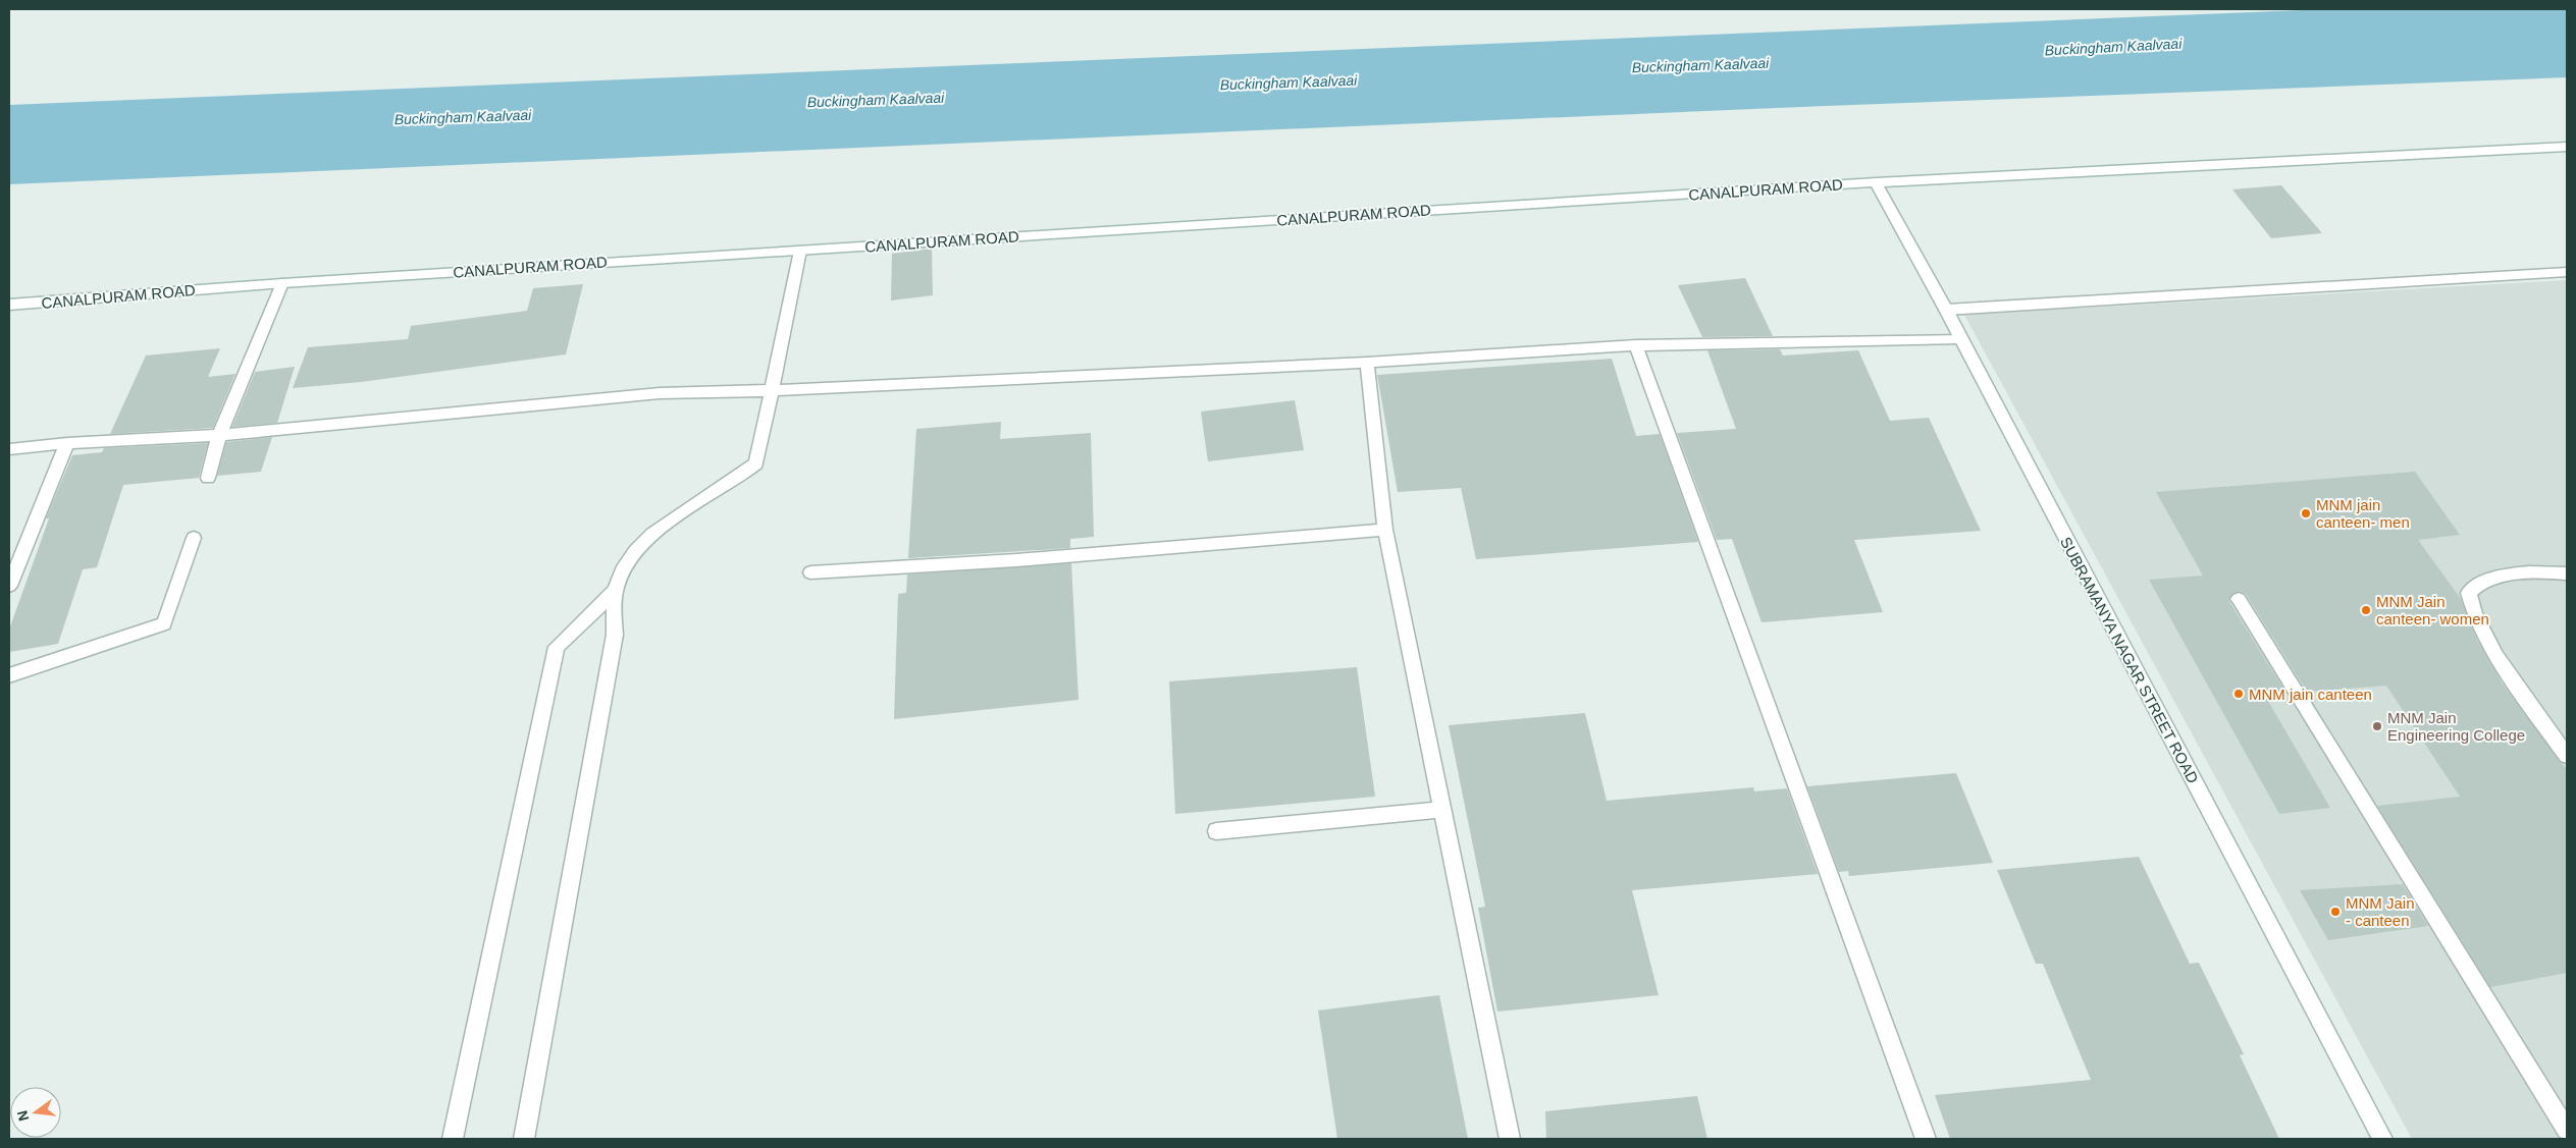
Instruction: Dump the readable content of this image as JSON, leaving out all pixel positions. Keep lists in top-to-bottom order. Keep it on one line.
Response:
{"streets":{"street":["CANALPURAM ROAD","SUBRAMANYA NAGAR STREET ROAD"]},"crossings":[["CANALPURAM ROAD","SUBRAMANYA NAGAR STREET ROAD"]],"water":["Buckingham Kaalvaai"],"places":["MNM jain canteen- men","MNM Jain canteen- women","MNM jain canteen","MNM Jain Engineering College","MNM Jain - canteen"],"north":"left"}
